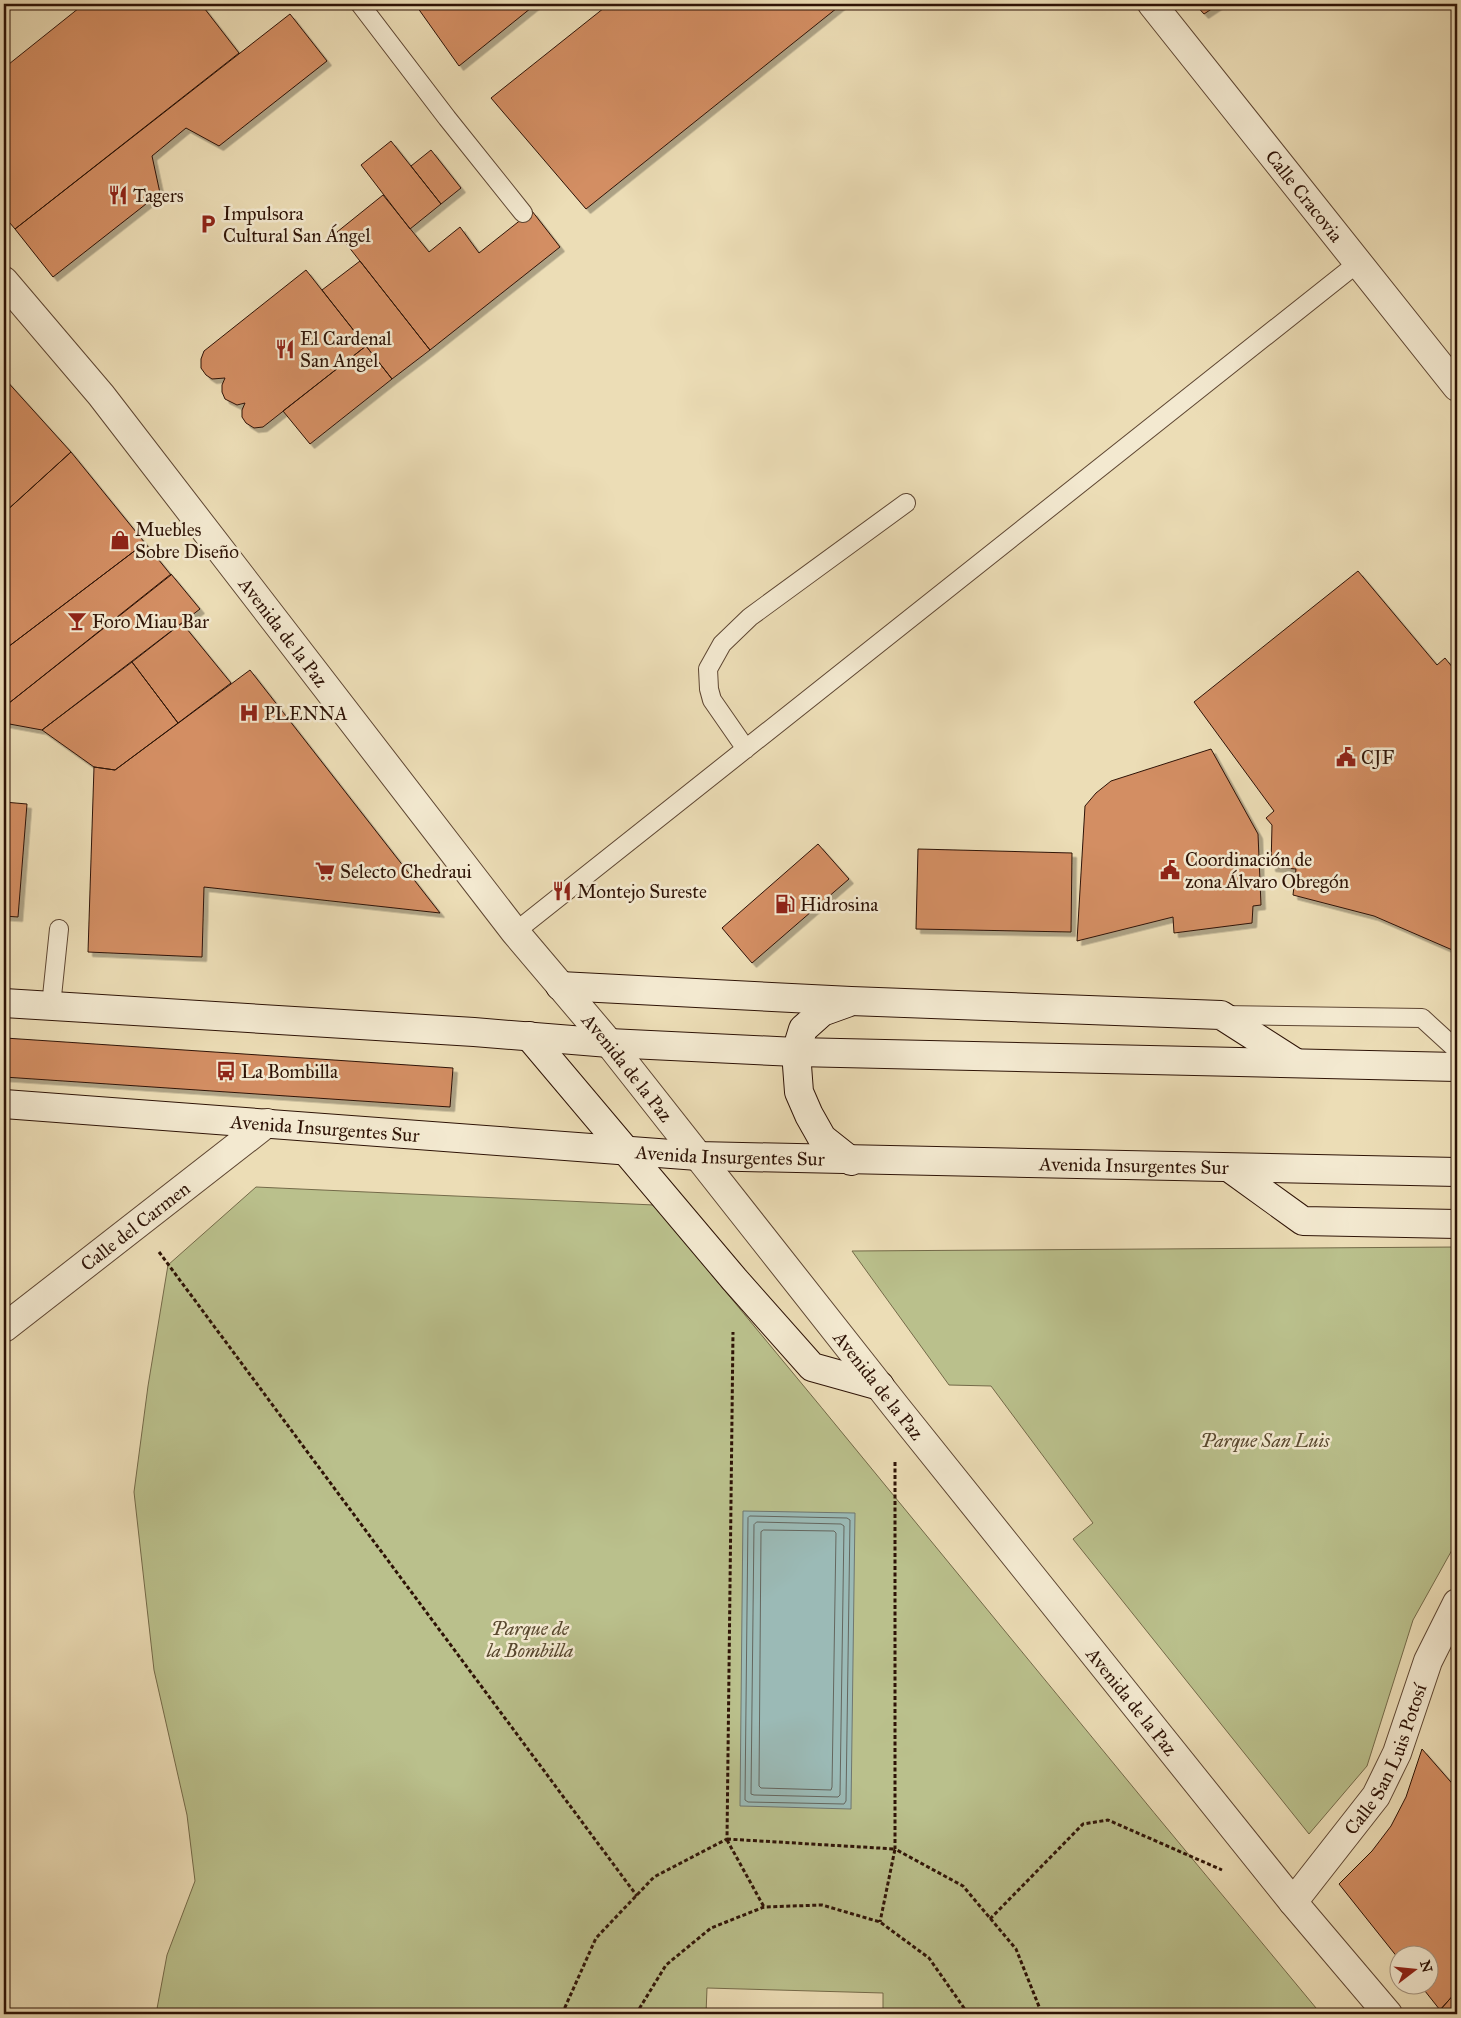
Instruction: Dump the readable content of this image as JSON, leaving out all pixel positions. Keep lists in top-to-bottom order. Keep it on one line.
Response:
{"streets":{"main road":["Calle Cracovia","Avenida de la Paz","Avenida Insurgentes Sur","Calle del Carmen","Calle San Luis Potosí"]},"crossings":[["Avenida de la Paz","Avenida Insurgentes Sur"],["Avenida de la Paz","Calle San Luis Potosí"],["Avenida Insurgentes Sur","Calle del Carmen"]],"parks":["Parque San Luis","Parque de la Bombilla"],"places":{"restaurant":["Tagers","El Cardenal San Angel","Montejo Sureste"],"parking":["Impulsora Cultural San Ángel"],"shop":["Muebles Sobre Diseño"],"bar":["Foro Miau Bar"],"hospital":["PLENNA"],"public building":["CJF","Coordinación de zona Álvaro Obregón"],"supermarket":["Selecto Chedraui"],"fuel station":["Hidrosina"],"bus stop":["La Bombilla"]},"north":"right"}
